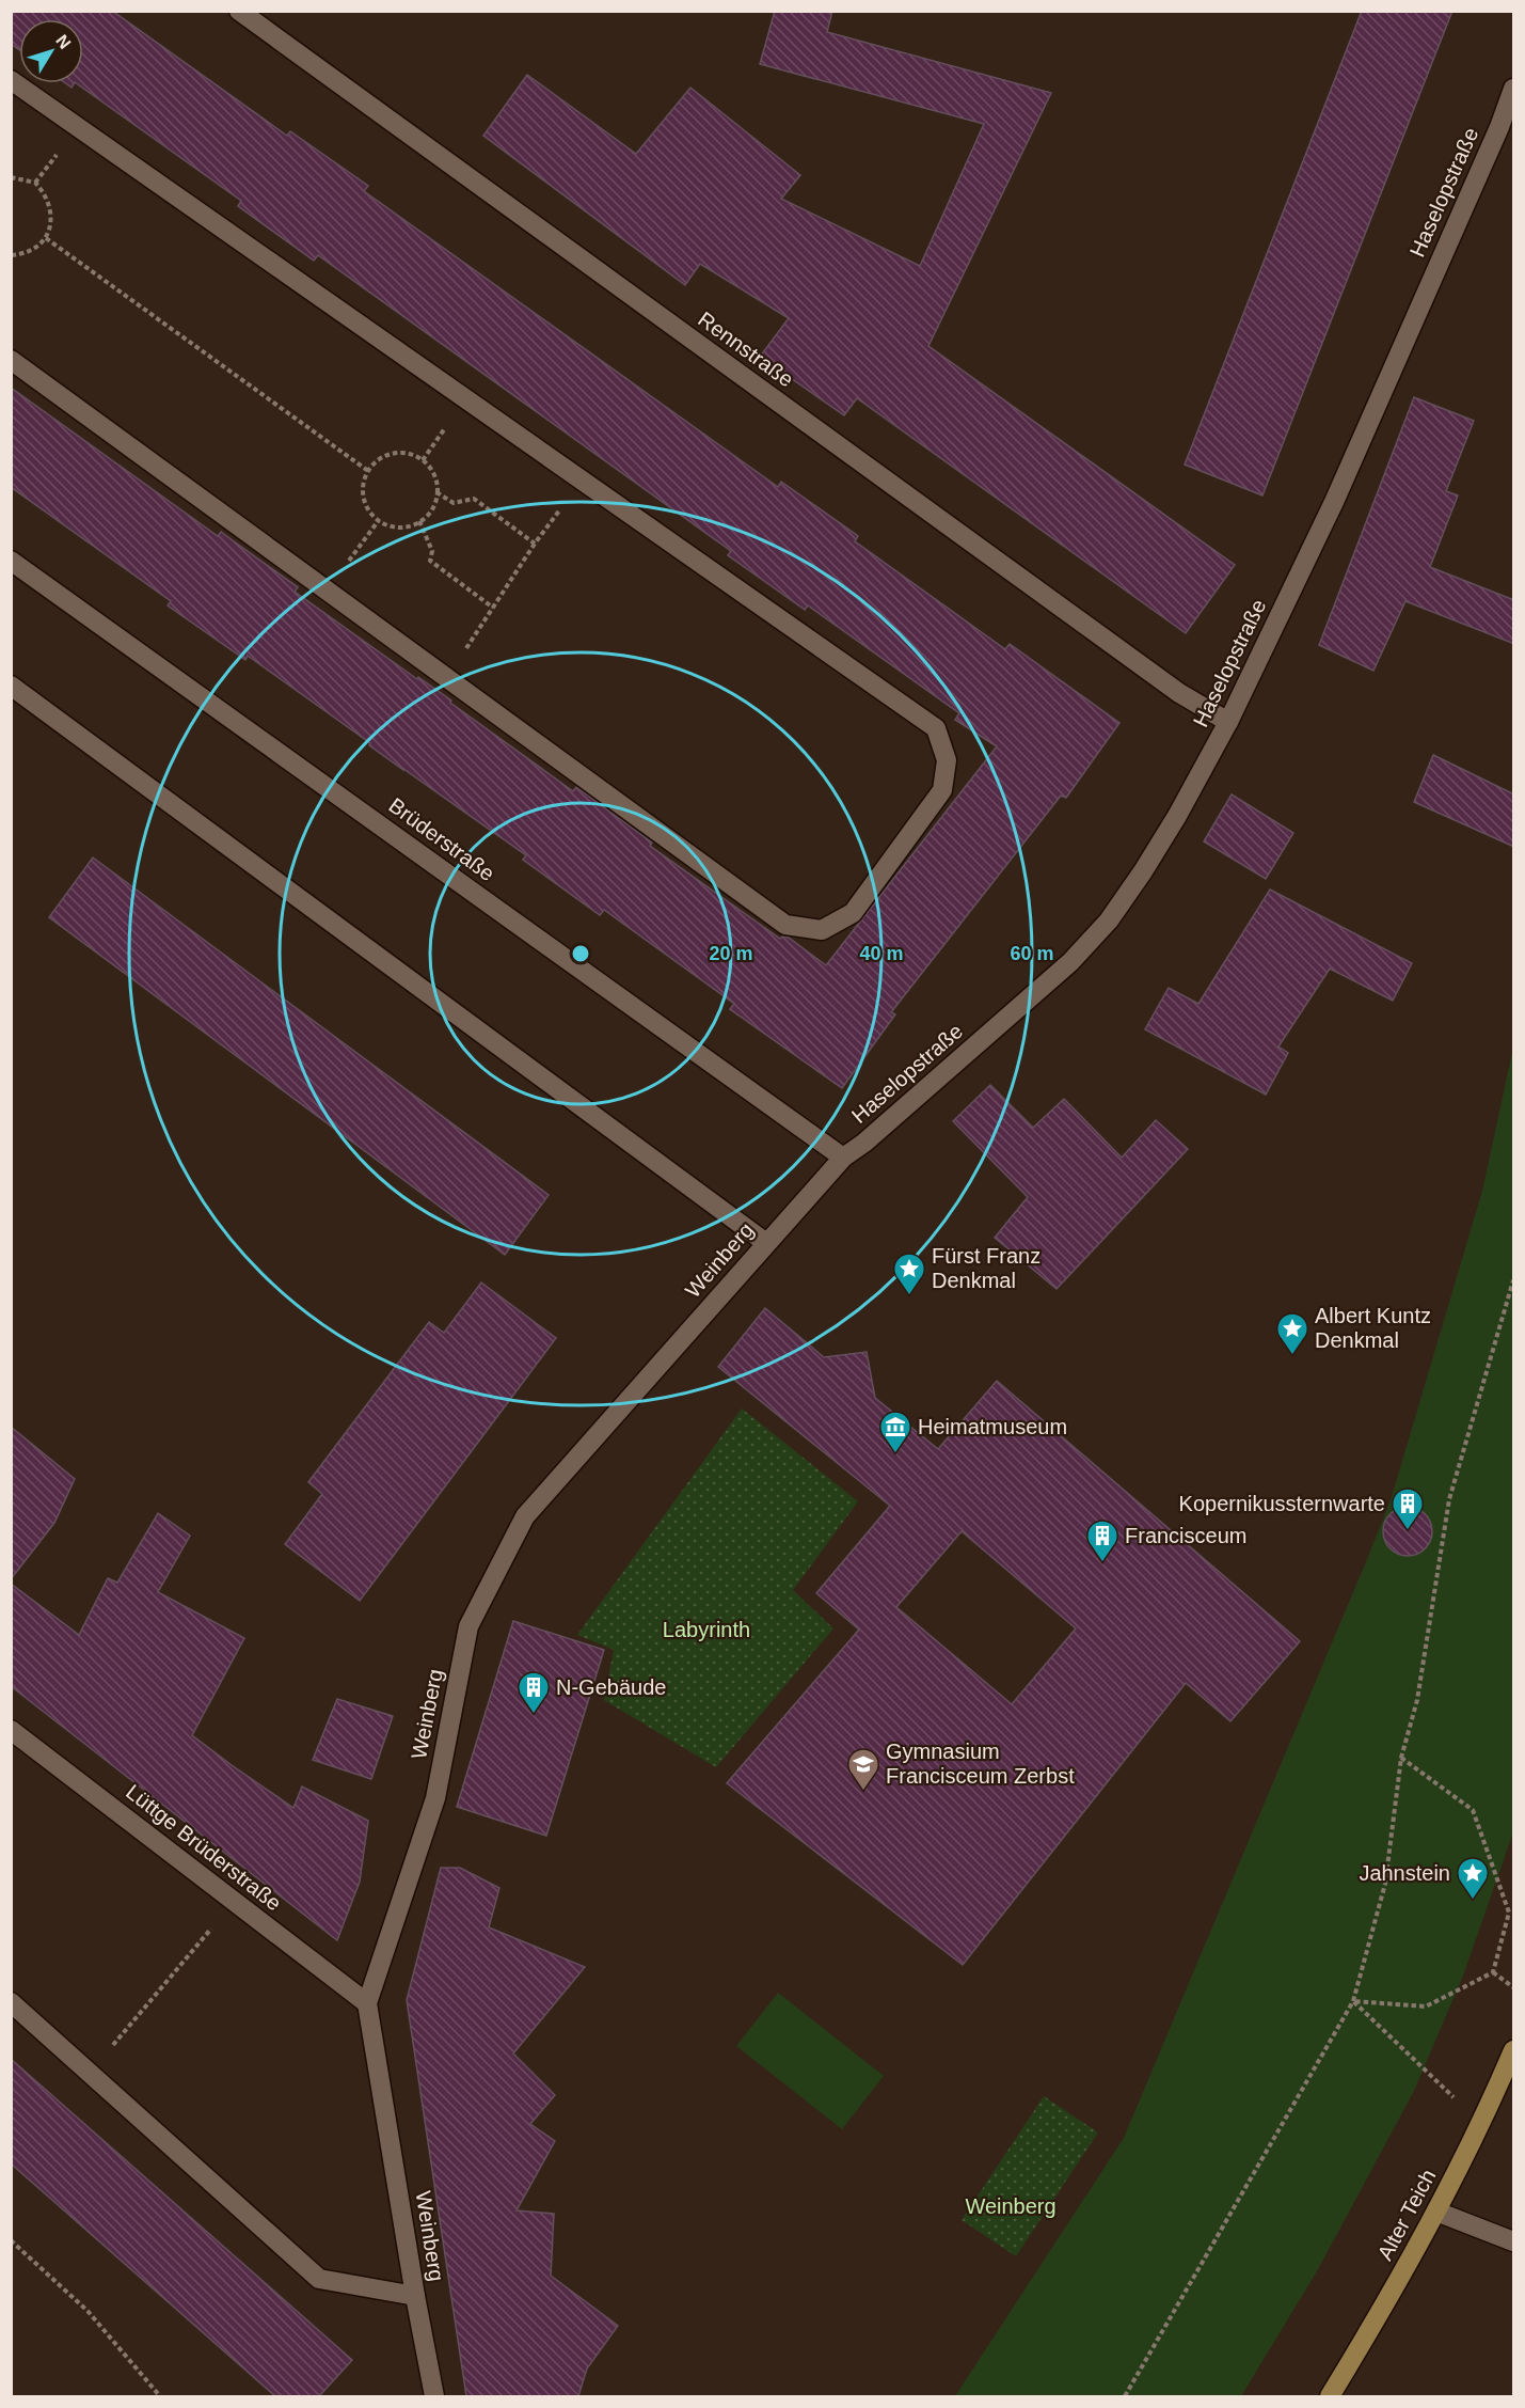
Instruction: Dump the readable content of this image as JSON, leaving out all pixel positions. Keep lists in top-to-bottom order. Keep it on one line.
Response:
{"streets":{"main road":["Alter Teich"],"street":["Haselopstraße","Rennstraße","Brüderstraße","Weinberg","Lüttge Brüderstraße"]},"crossings":[["Haselopstraße","Rennstraße"],["Haselopstraße","Brüderstraße"],["Haselopstraße","Weinberg"],["Brüderstraße","Weinberg"],["Weinberg","Lüttge Brüderstraße"]],"parks":["Labyrinth","Weinberg"],"places":{"place":["Fürst Franz Denkmal","Albert Kuntz Denkmal","Jahnstein"],"museum":["Heimatmuseum"],"building":["Kopernikussternwarte","Francisceum","N-Gebäude"],"school or university":["Gymnasium Francisceum Zerbst"]},"north":"top right","rings":["20 m","40 m","60 m"]}
